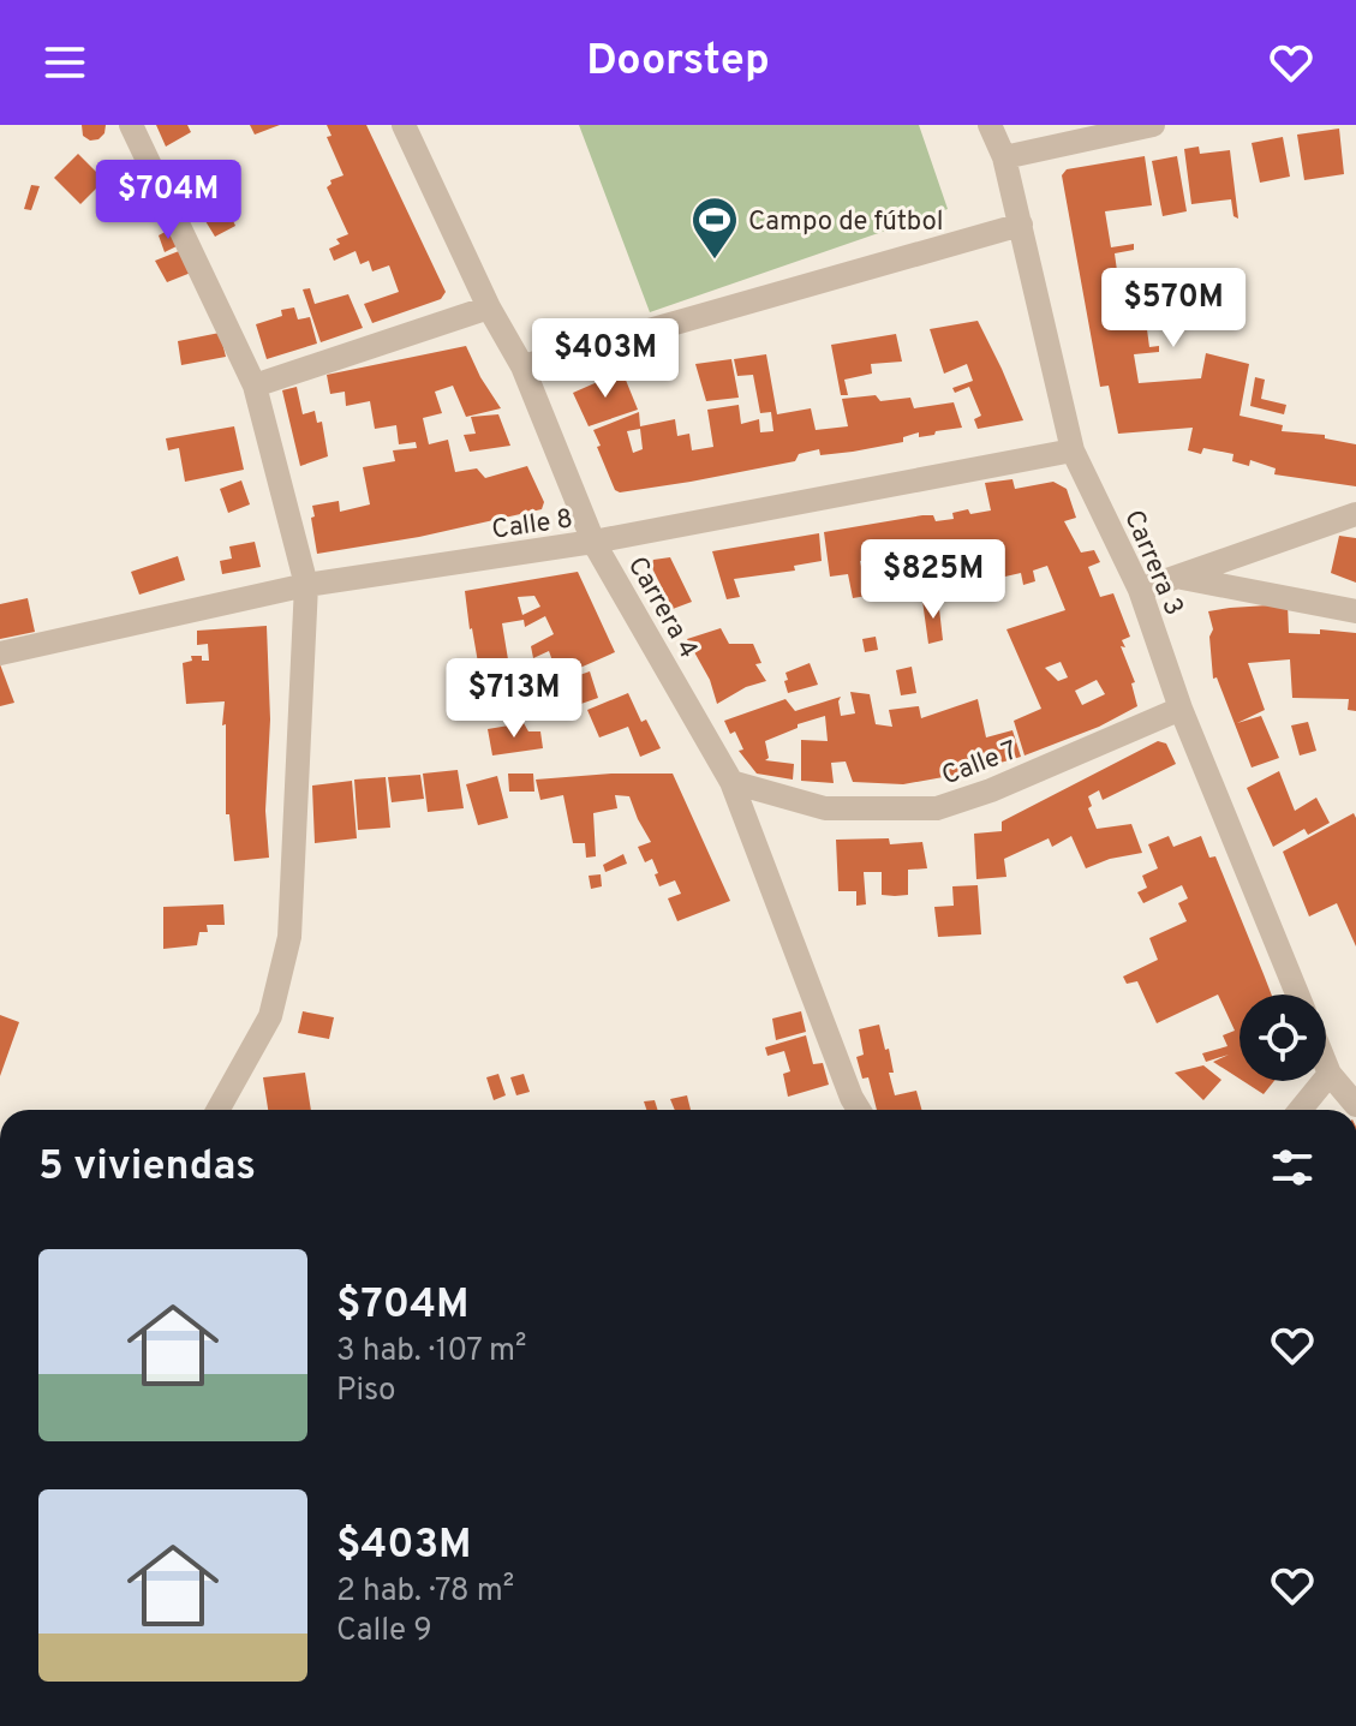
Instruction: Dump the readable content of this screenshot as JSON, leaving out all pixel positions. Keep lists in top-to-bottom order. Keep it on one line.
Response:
{"streets":{"street":["Calle 8","Carrera 3","Carrera 4","Calle 7"]},"crossings":[["Calle 8","Carrera 3"],["Calle 8","Carrera 4"],["Carrera 3","Calle 7"],["Carrera 4","Calle 7"]],"places":{"sports":["Campo de fútbol"]},"page":{"header":"Doorstep","price":["$704M","$570M","$403M","$825M","$713M"],"heading":"5 viviendas","list":[{"name":"$704M","note":"3 hab. · 107 m² · Piso"},{"name":"$403M","note":"2 hab. · 78 m² · Calle 9"}]}}
